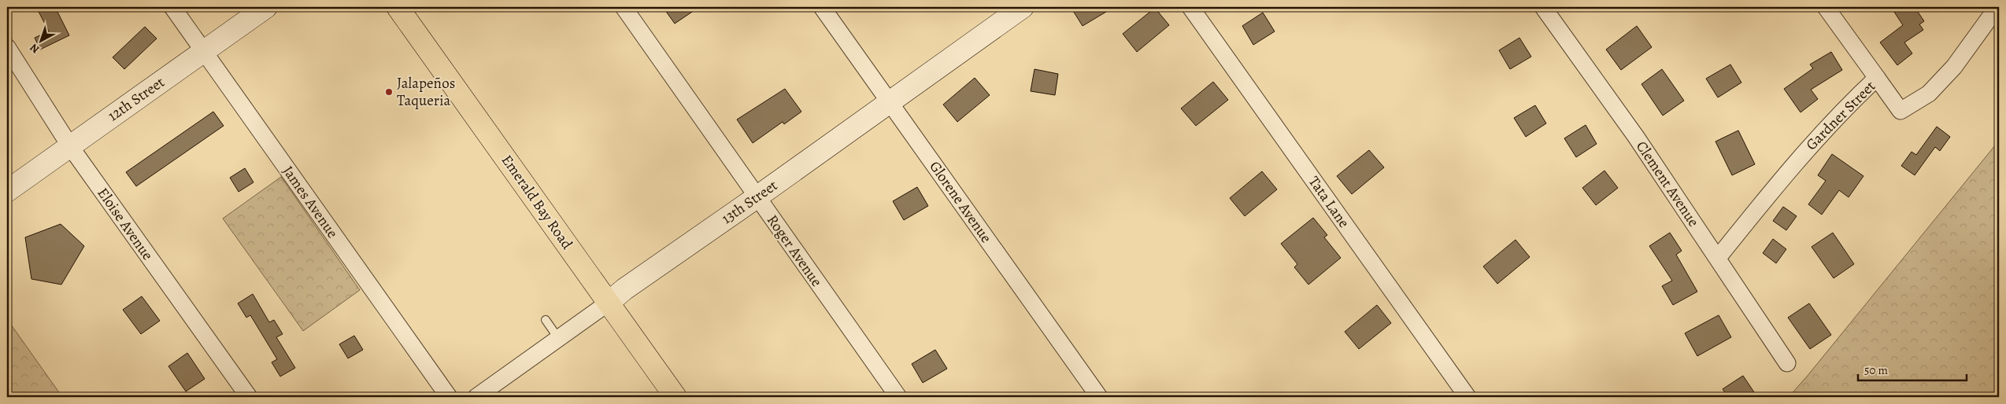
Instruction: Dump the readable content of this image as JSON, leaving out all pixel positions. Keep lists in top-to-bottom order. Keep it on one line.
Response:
{"streets":{"main road":["Emerald Bay Road"],"street":["12th Street","Gardner Street","Clement Avenue","James Avenue","13th Street","Glorene Avenue","Tata Lane","Eloise Avenue","Roger Avenue"]},"crossings":[["12th Street","James Avenue"],["12th Street","Eloise Avenue"],["Gardner Street","Clement Avenue"],["Emerald Bay Road","13th Street"],["13th Street","Glorene Avenue"],["13th Street","Roger Avenue"]],"places":["Jalapeños Taqueria"],"scale_bar":"50 m","north":"bottom left"}
